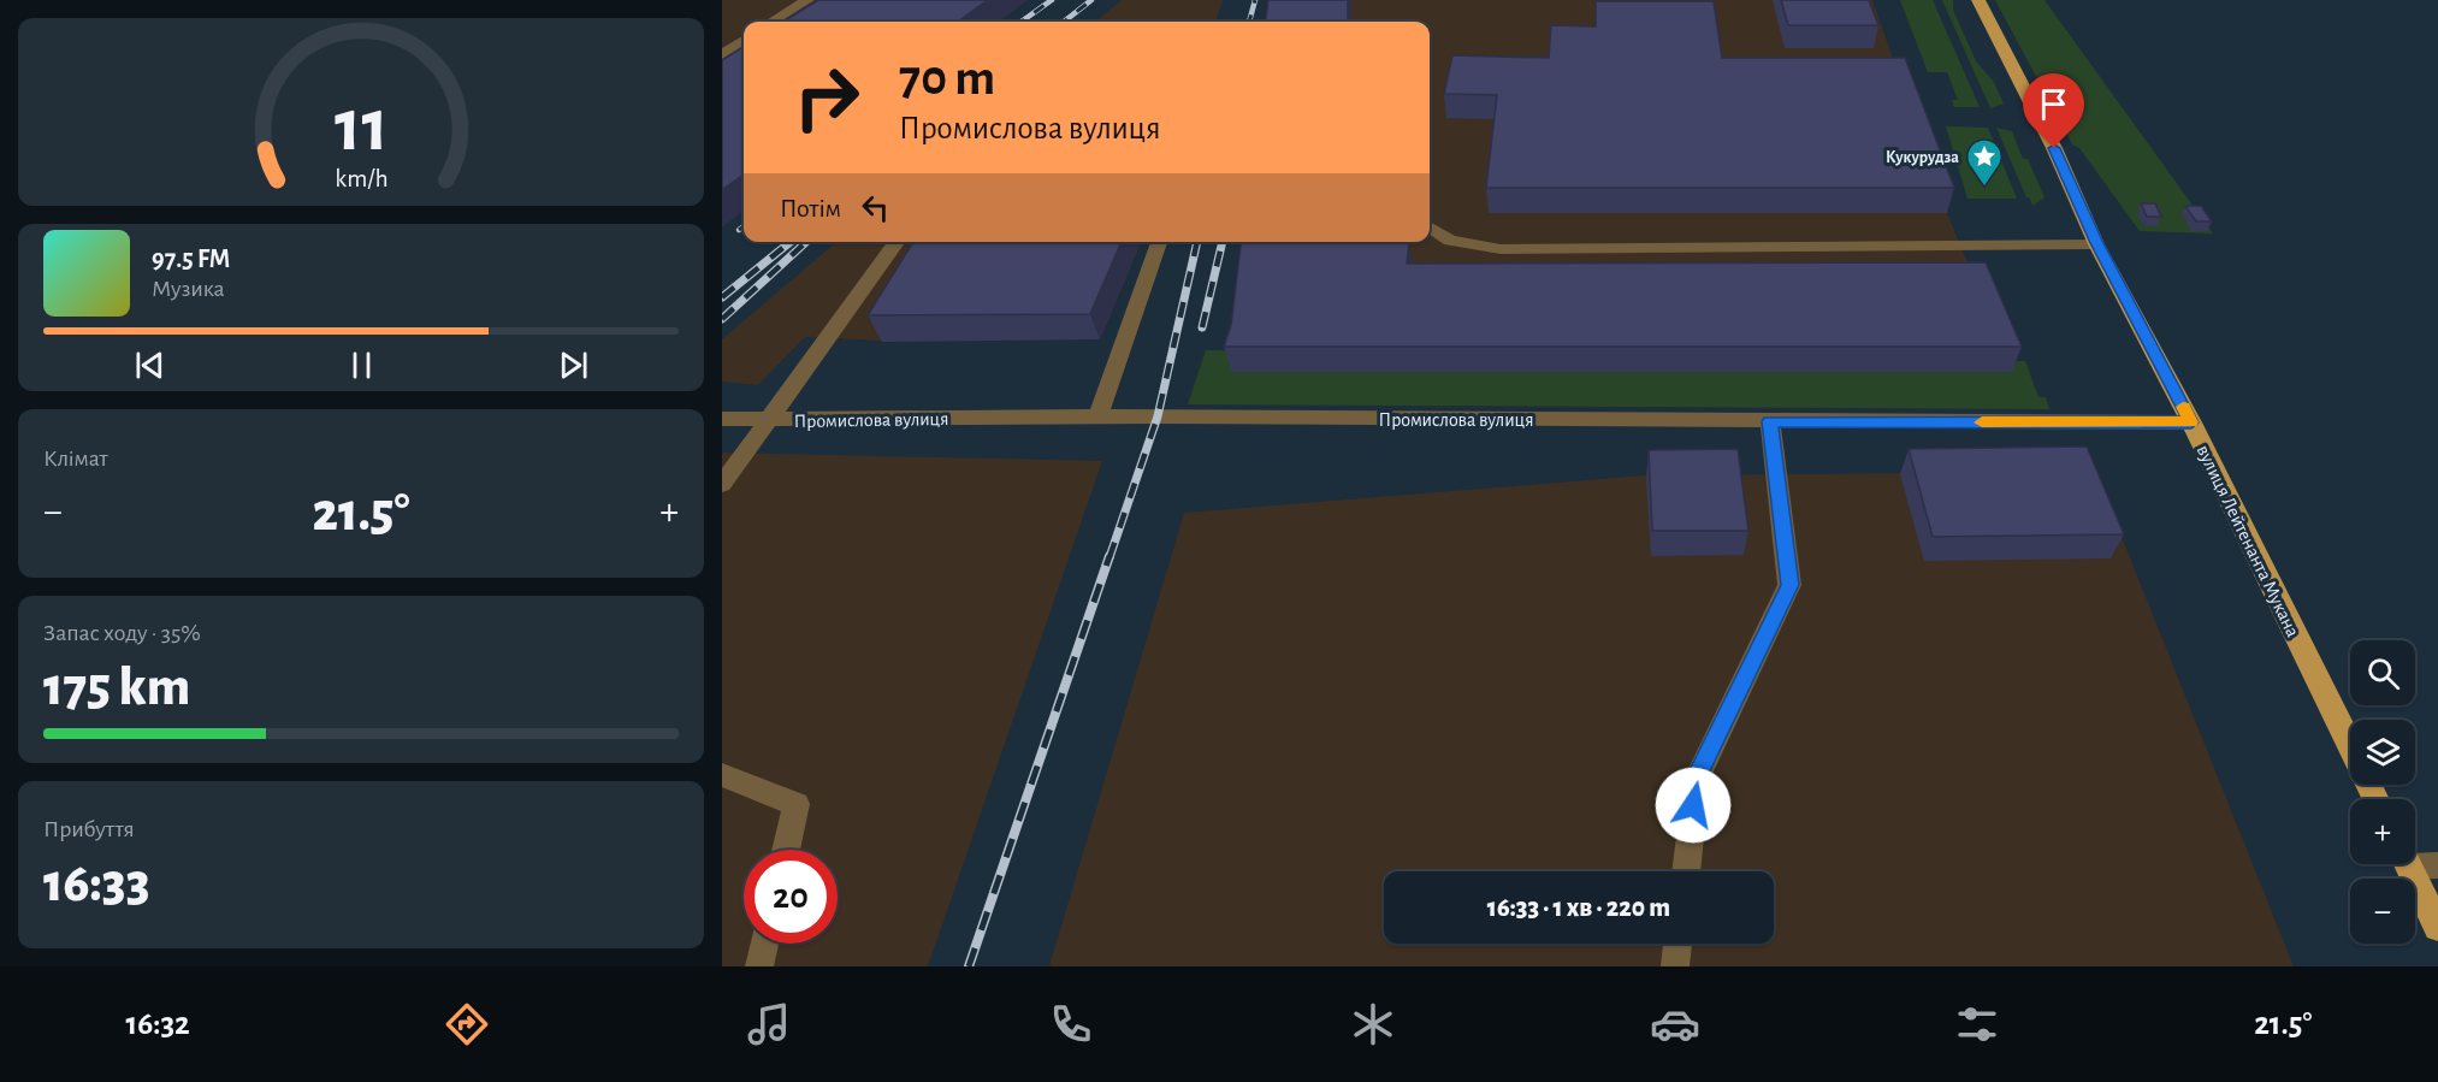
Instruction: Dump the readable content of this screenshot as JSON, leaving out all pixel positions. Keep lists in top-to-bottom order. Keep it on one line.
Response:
{"streets":{"main road":["вулиця Лейтенанта Мукана"],"street":["Промислова вулиця"]},"crossings":[["Промислова вулиця","вулиця Лейтенанта Мукана"]],"places":{"place":["Кукурудза"]},"page":{"turn":["70 m","Промислова вулиця"],"then":"Потім","song":["97.5 FM","Музика"],"tile":["Клімат",["Запас ходу · 35%","175 km"],["Прибуття","16:33"]],"heat":["−","21.5°","+"],"map_buttons":["+","−"],"limit":"20","trip":"16:33 · 1 хв · 220 m","tabs":["16:32","21.5°"],"gauge":["11","km/h"]}}
